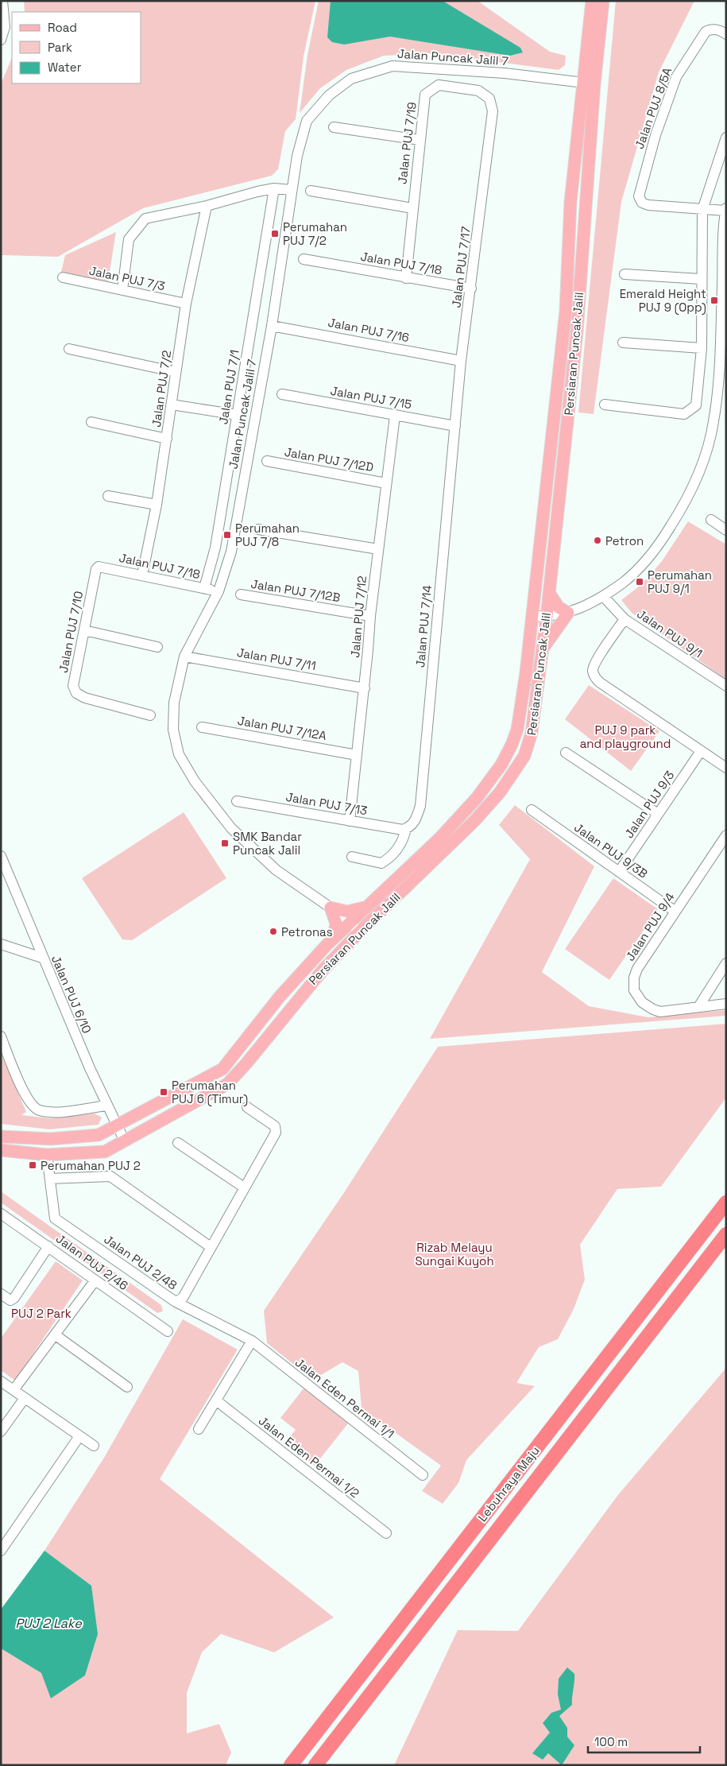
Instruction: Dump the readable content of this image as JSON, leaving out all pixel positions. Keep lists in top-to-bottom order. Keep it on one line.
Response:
{"streets":{"highway":["Lebuhraya Maju"],"main road":["Persiaran Puncak Jalil"],"street":["Jalan Puncak Jalil 7","Jalan PUJ 8/5A","Jalan PUJ 7/19","Jalan PUJ 7/18","Jalan PUJ 7/17","Jalan PUJ 7/3","Jalan PUJ 7/16","Jalan PUJ 7/1","Jalan PUJ 7/2","Jalan PUJ 7/15","Jalan PUJ 7/12D","Jalan PUJ 7/12B","Jalan PUJ 7/12","Jalan PUJ 7/14","Jalan PUJ 7/10","Jalan PUJ 9/1","Jalan PUJ 7/11","Jalan PUJ 7/12A","Jalan PUJ 7/13","Jalan PUJ 9/3","Jalan PUJ 9/3B","Jalan PUJ 9/4","Jalan PUJ 6/10","Jalan PUJ 2/46","Jalan PUJ 2/48","Jalan Eden Permai 1/1","Jalan Eden Permai 1/2"]},"crossings":[["Jalan Puncak Jalil 7","Jalan PUJ 7/18"],["Jalan Puncak Jalil 7","Jalan PUJ 7/16"],["Jalan Puncak Jalil 7","Persiaran Puncak Jalil"],["Jalan Puncak Jalil 7","Jalan PUJ 7/11"],["Jalan PUJ 7/19","Jalan PUJ 7/18"],["Jalan PUJ 7/19","Jalan PUJ 7/17"],["Jalan PUJ 7/18","Jalan PUJ 7/17"],["Jalan PUJ 7/18","Jalan PUJ 7/1"],["Jalan PUJ 7/18","Jalan PUJ 7/2"],["Jalan PUJ 7/18","Jalan PUJ 7/10"],["Jalan PUJ 7/17","Jalan PUJ 7/16"],["Jalan PUJ 7/17","Jalan PUJ 7/15"],["Jalan PUJ 7/17","Jalan PUJ 7/14"],["Jalan PUJ 7/3","Jalan PUJ 7/2"],["Persiaran Puncak Jalil","Jalan PUJ 6/10"],["Persiaran Puncak Jalil","Jalan PUJ 2/48"],["Jalan PUJ 7/15","Jalan PUJ 7/12"],["Jalan PUJ 7/15","Jalan PUJ 7/14"],["Jalan PUJ 7/12D","Jalan PUJ 7/12"],["Jalan PUJ 7/12B","Jalan PUJ 7/12"],["Jalan PUJ 7/12","Jalan PUJ 7/11"],["Jalan PUJ 7/12","Jalan PUJ 7/12A"],["Jalan PUJ 7/12","Jalan PUJ 7/13"],["Jalan PUJ 7/14","Jalan PUJ 7/13"],["Jalan PUJ 9/3","Jalan PUJ 9/3B"],["Jalan PUJ 9/3B","Jalan PUJ 9/4"],["Jalan PUJ 2/48","Jalan Eden Permai 1/1"]],"water":["PUJ 2 Lake"],"parks":["PUJ 9 park and playground","Rizab Melayu Sungai Kuyoh","PUJ 2 Park"],"places":{"transit":["Perumahan PUJ 7/2","Emerald Height PUJ 9 (Opp)","Perumahan PUJ 7/8","Perumahan PUJ 9/1","SMK Bandar Puncak Jalil","Perumahan PUJ 6 (Timur)","Perumahan PUJ 2"],"other":["Petron","Petronas"]},"legend":["Road","Park","Water"],"scale_bar":"100 m"}
